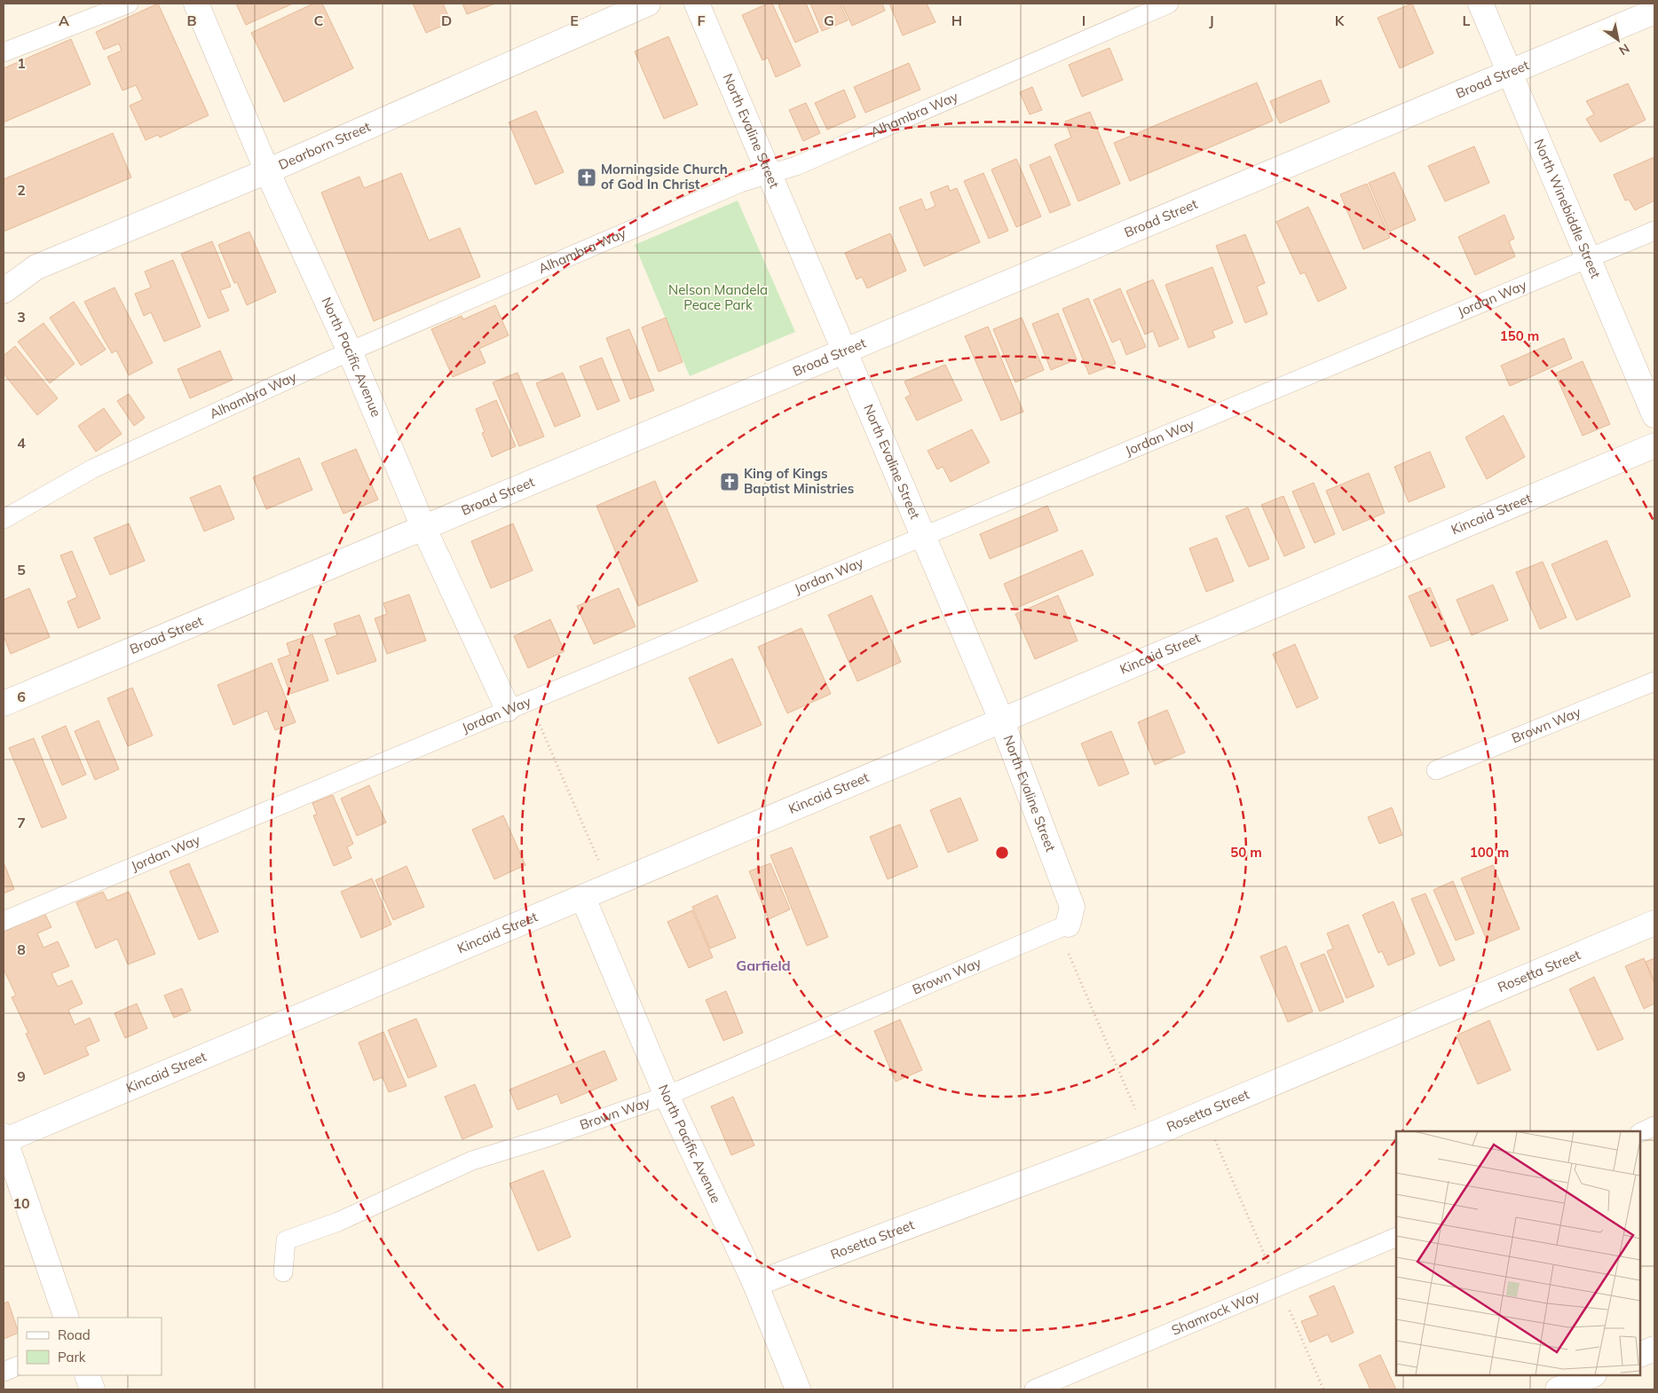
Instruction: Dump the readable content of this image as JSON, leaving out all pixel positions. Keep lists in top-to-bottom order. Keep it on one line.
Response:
{"streets":{"street":["Broad Street","North Evaline Street","Dearborn Street","North Winebiddle Street","North Pacific Avenue","Kincaid Street","Rosetta Street"],"lane":["Alhambra Way","Jordan Way","Brown Way","Shamrock Way"]},"crossings":[["Broad Street","North Evaline Street"],["Broad Street","North Winebiddle Street"],["Broad Street","North Pacific Avenue"],["Alhambra Way","North Evaline Street"],["Alhambra Way","North Pacific Avenue"],["North Evaline Street","Jordan Way"],["North Evaline Street","Kincaid Street"],["North Evaline Street","Brown Way"],["Dearborn Street","North Pacific Avenue"],["North Winebiddle Street","Jordan Way"],["Jordan Way","North Pacific Avenue"],["North Pacific Avenue","Kincaid Street"],["North Pacific Avenue","Brown Way"],["North Pacific Avenue","Rosetta Street"]],"districts":["Garfield"],"parks":["Nelson Mandela Peace Park"],"places":{"church":["Morningside Church of God In Christ","King of Kings Baptist Ministries"]},"legend":["Road","Park"],"north":"bottom right","grid":{"columns":["A","B","C","D","E","F","G","H","I","J","K","L"],"rows":["1","2","3","4","5","6","7","8","9","10"]},"rings":["150 m","50 m","100 m"]}
